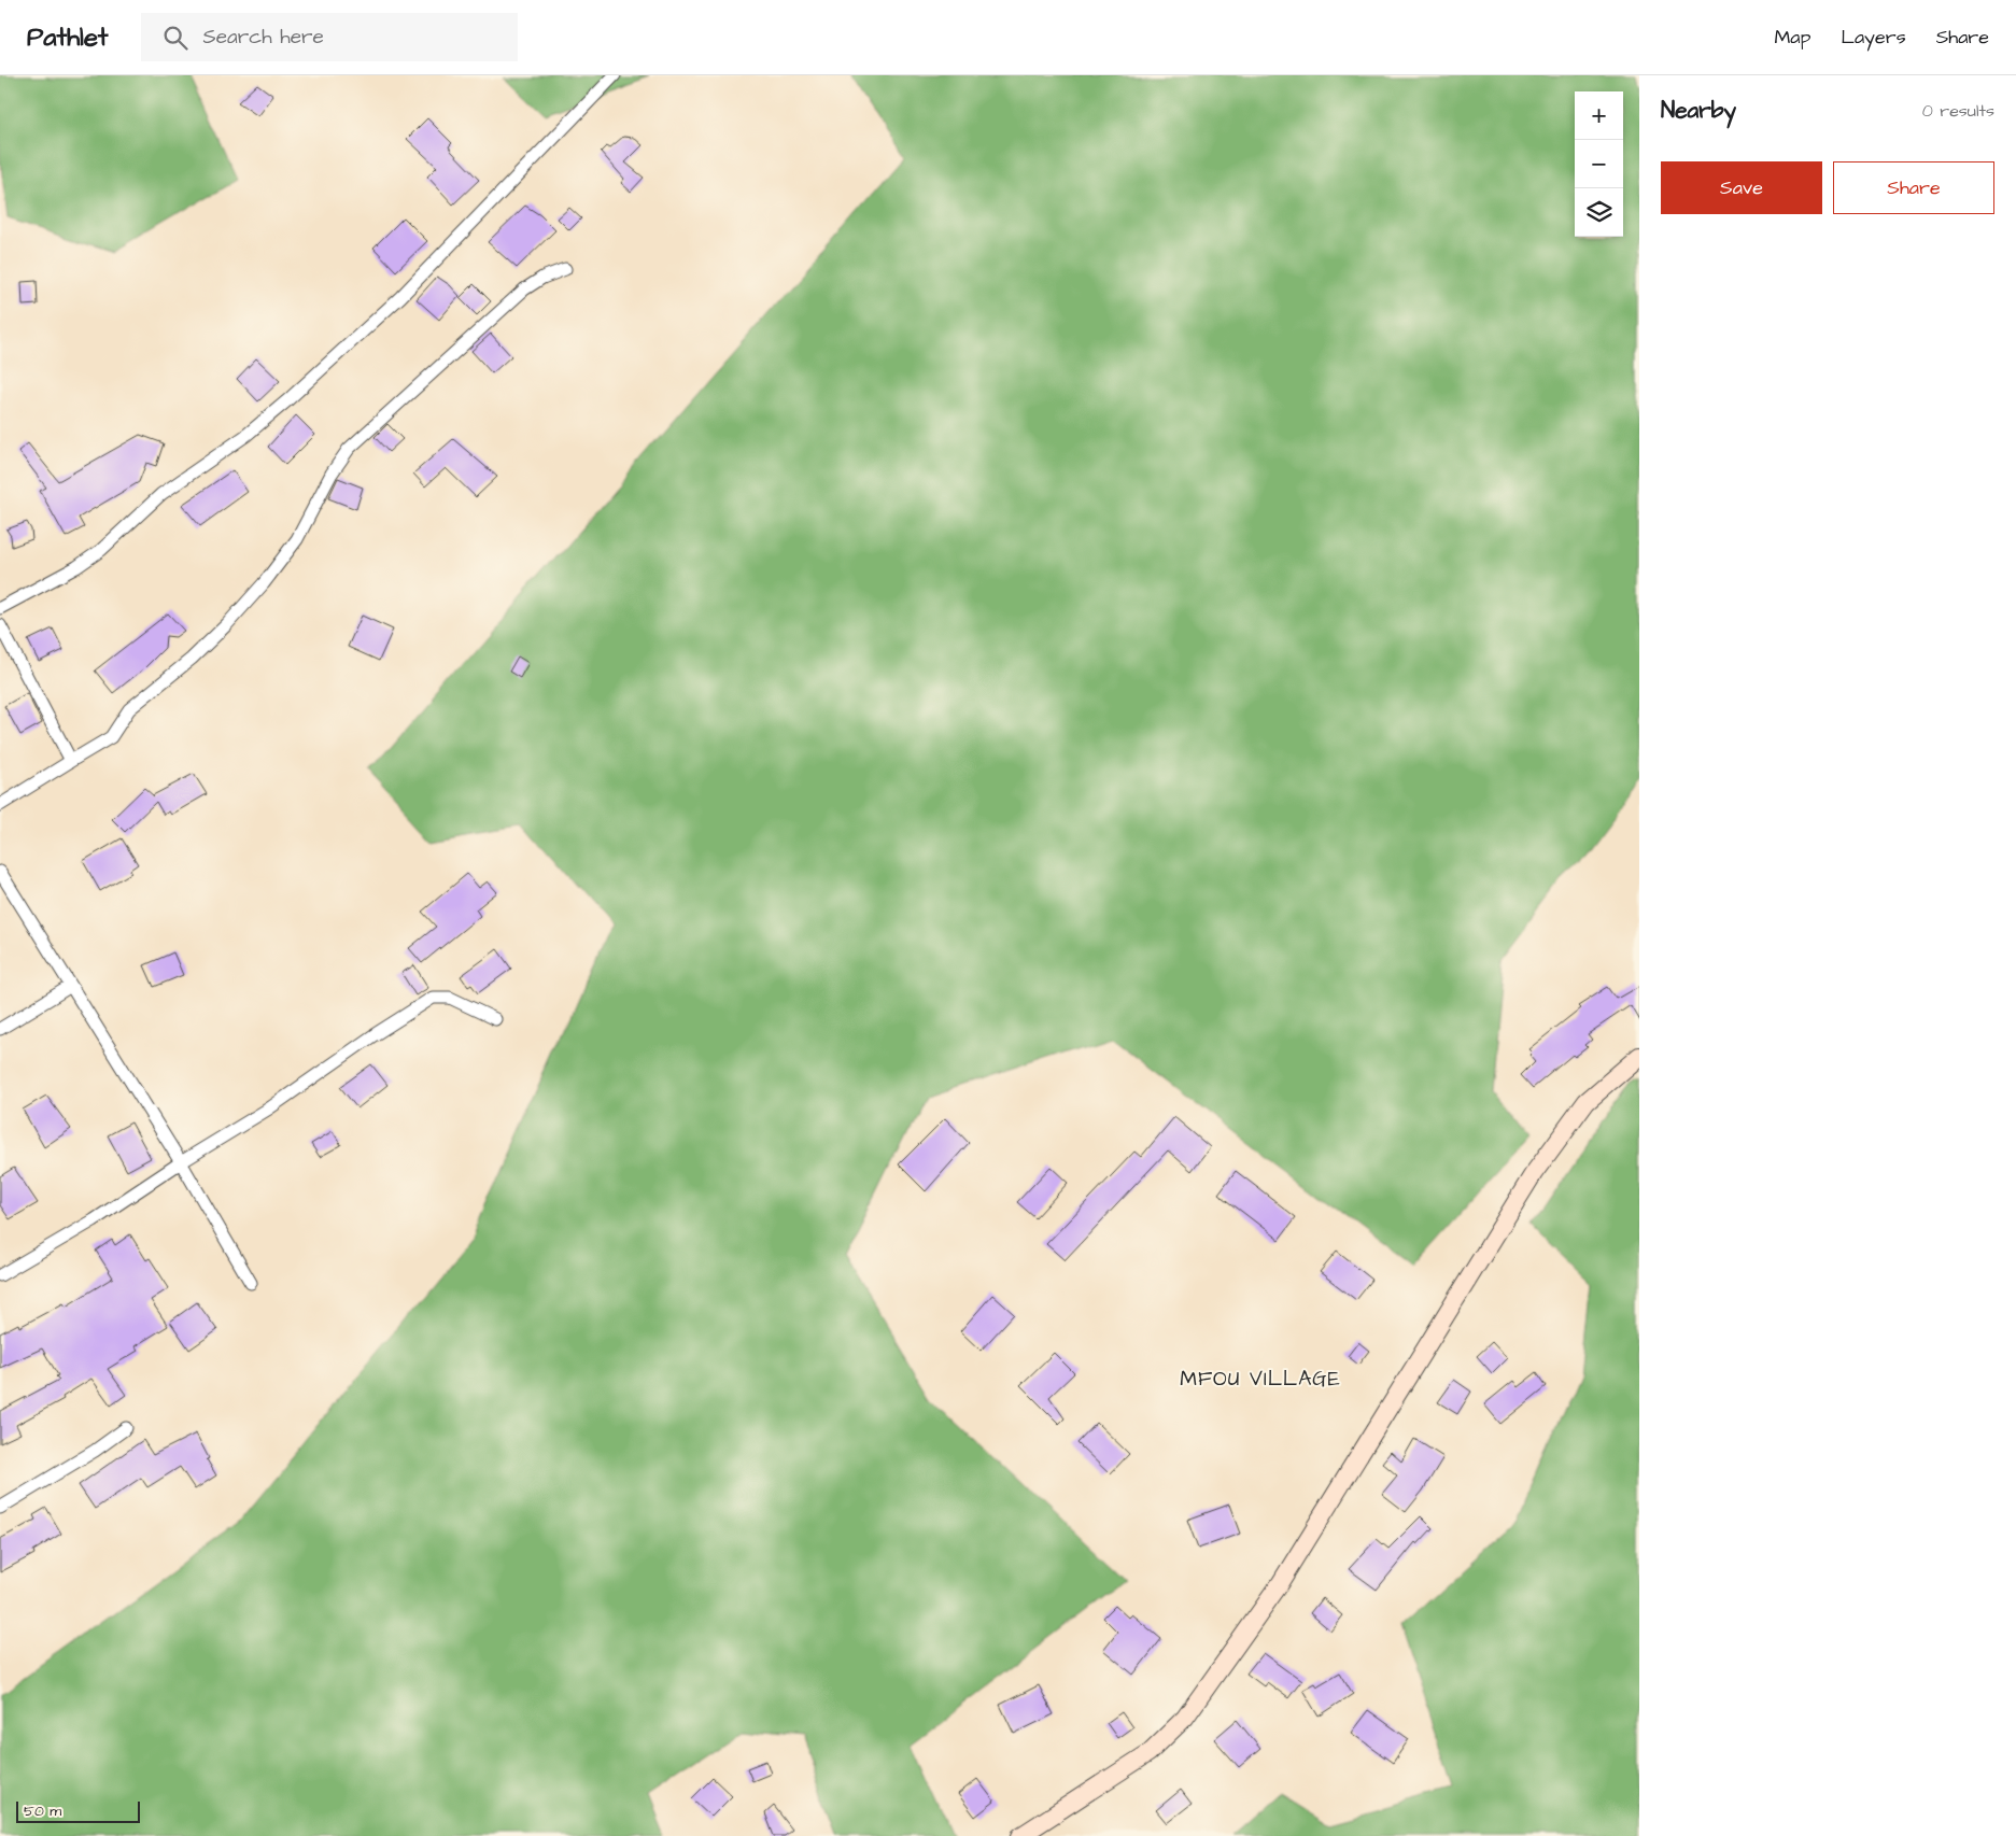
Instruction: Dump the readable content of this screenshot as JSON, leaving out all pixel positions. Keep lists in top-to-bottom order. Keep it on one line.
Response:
{"districts":["MFOU VILLAGE"],"scale_bar":"50 m","page":{"header":"Pathlet","search":"Search here","nav":["Map","Layers","Share"],"heading":["Nearby","0 results"],"map_buttons":["+","−"],"buttons":["Save","Share"],"scale":"50 m"}}
